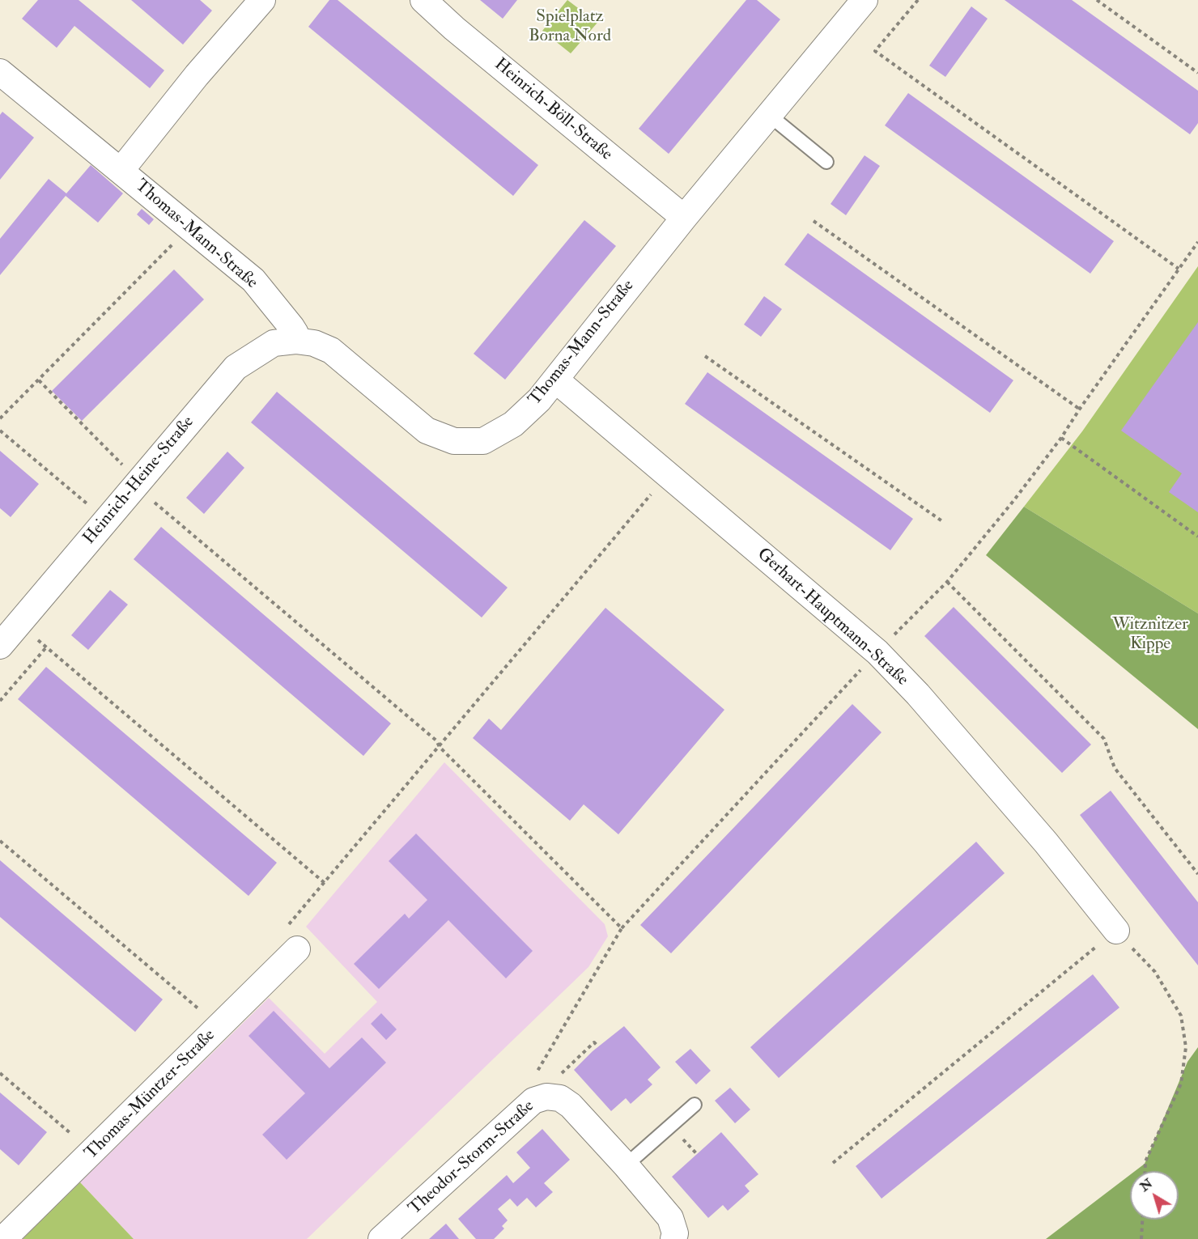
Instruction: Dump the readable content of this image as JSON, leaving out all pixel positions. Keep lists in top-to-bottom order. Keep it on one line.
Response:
{"streets":{"street":["Heinrich-Böll-Straße","Thomas-Mann-Straße","Heinrich-Heine-Straße","Gerhart-Hauptmann-Straße","Thomas-Müntzer-Straße","Theodor-Storm-Straße"]},"crossings":[["Heinrich-Böll-Straße","Thomas-Mann-Straße"],["Thomas-Mann-Straße","Heinrich-Heine-Straße"],["Thomas-Mann-Straße","Gerhart-Hauptmann-Straße"]],"parks":["Spielplatz Borna Nord","Witznitzer Kippe"],"north":"top left"}
